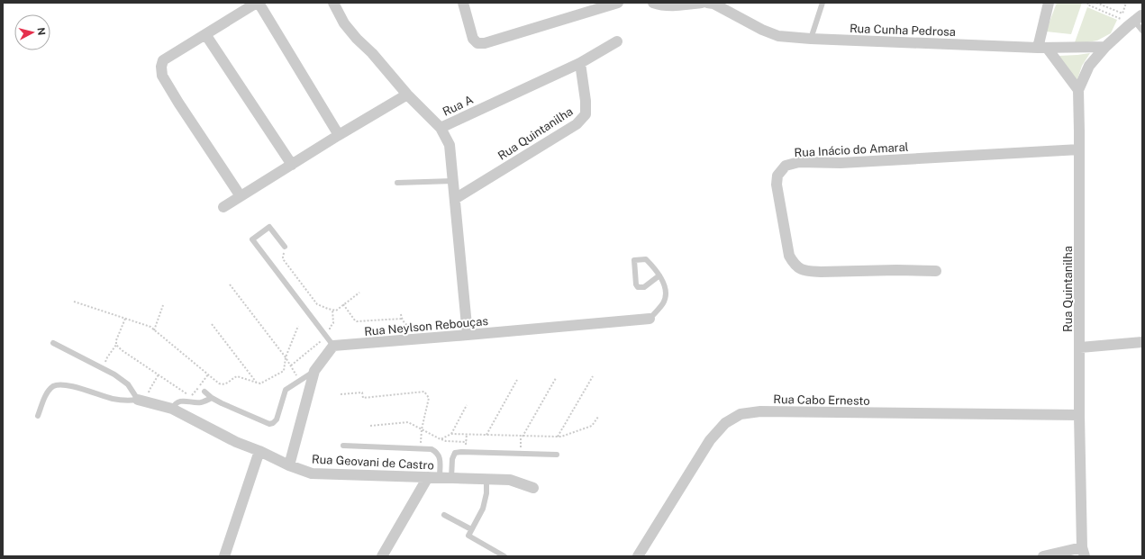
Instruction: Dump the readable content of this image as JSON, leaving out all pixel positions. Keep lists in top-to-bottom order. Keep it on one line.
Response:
{"streets":{"street":["Rua Cunha Pedrosa","Rua A","Rua Quintanilha","Rua Inácio do Amaral","Rua Neylson Rebouças","Rua Cabo Ernesto","Rua Geovani de Castro"]},"crossings":[["Rua Cunha Pedrosa","Rua Quintanilha"],["Rua A","Rua Quintanilha"],["Rua A","Rua Neylson Rebouças"],["Rua Quintanilha","Rua Inácio do Amaral"],["Rua Quintanilha","Rua Cabo Ernesto"]],"north":"right"}
